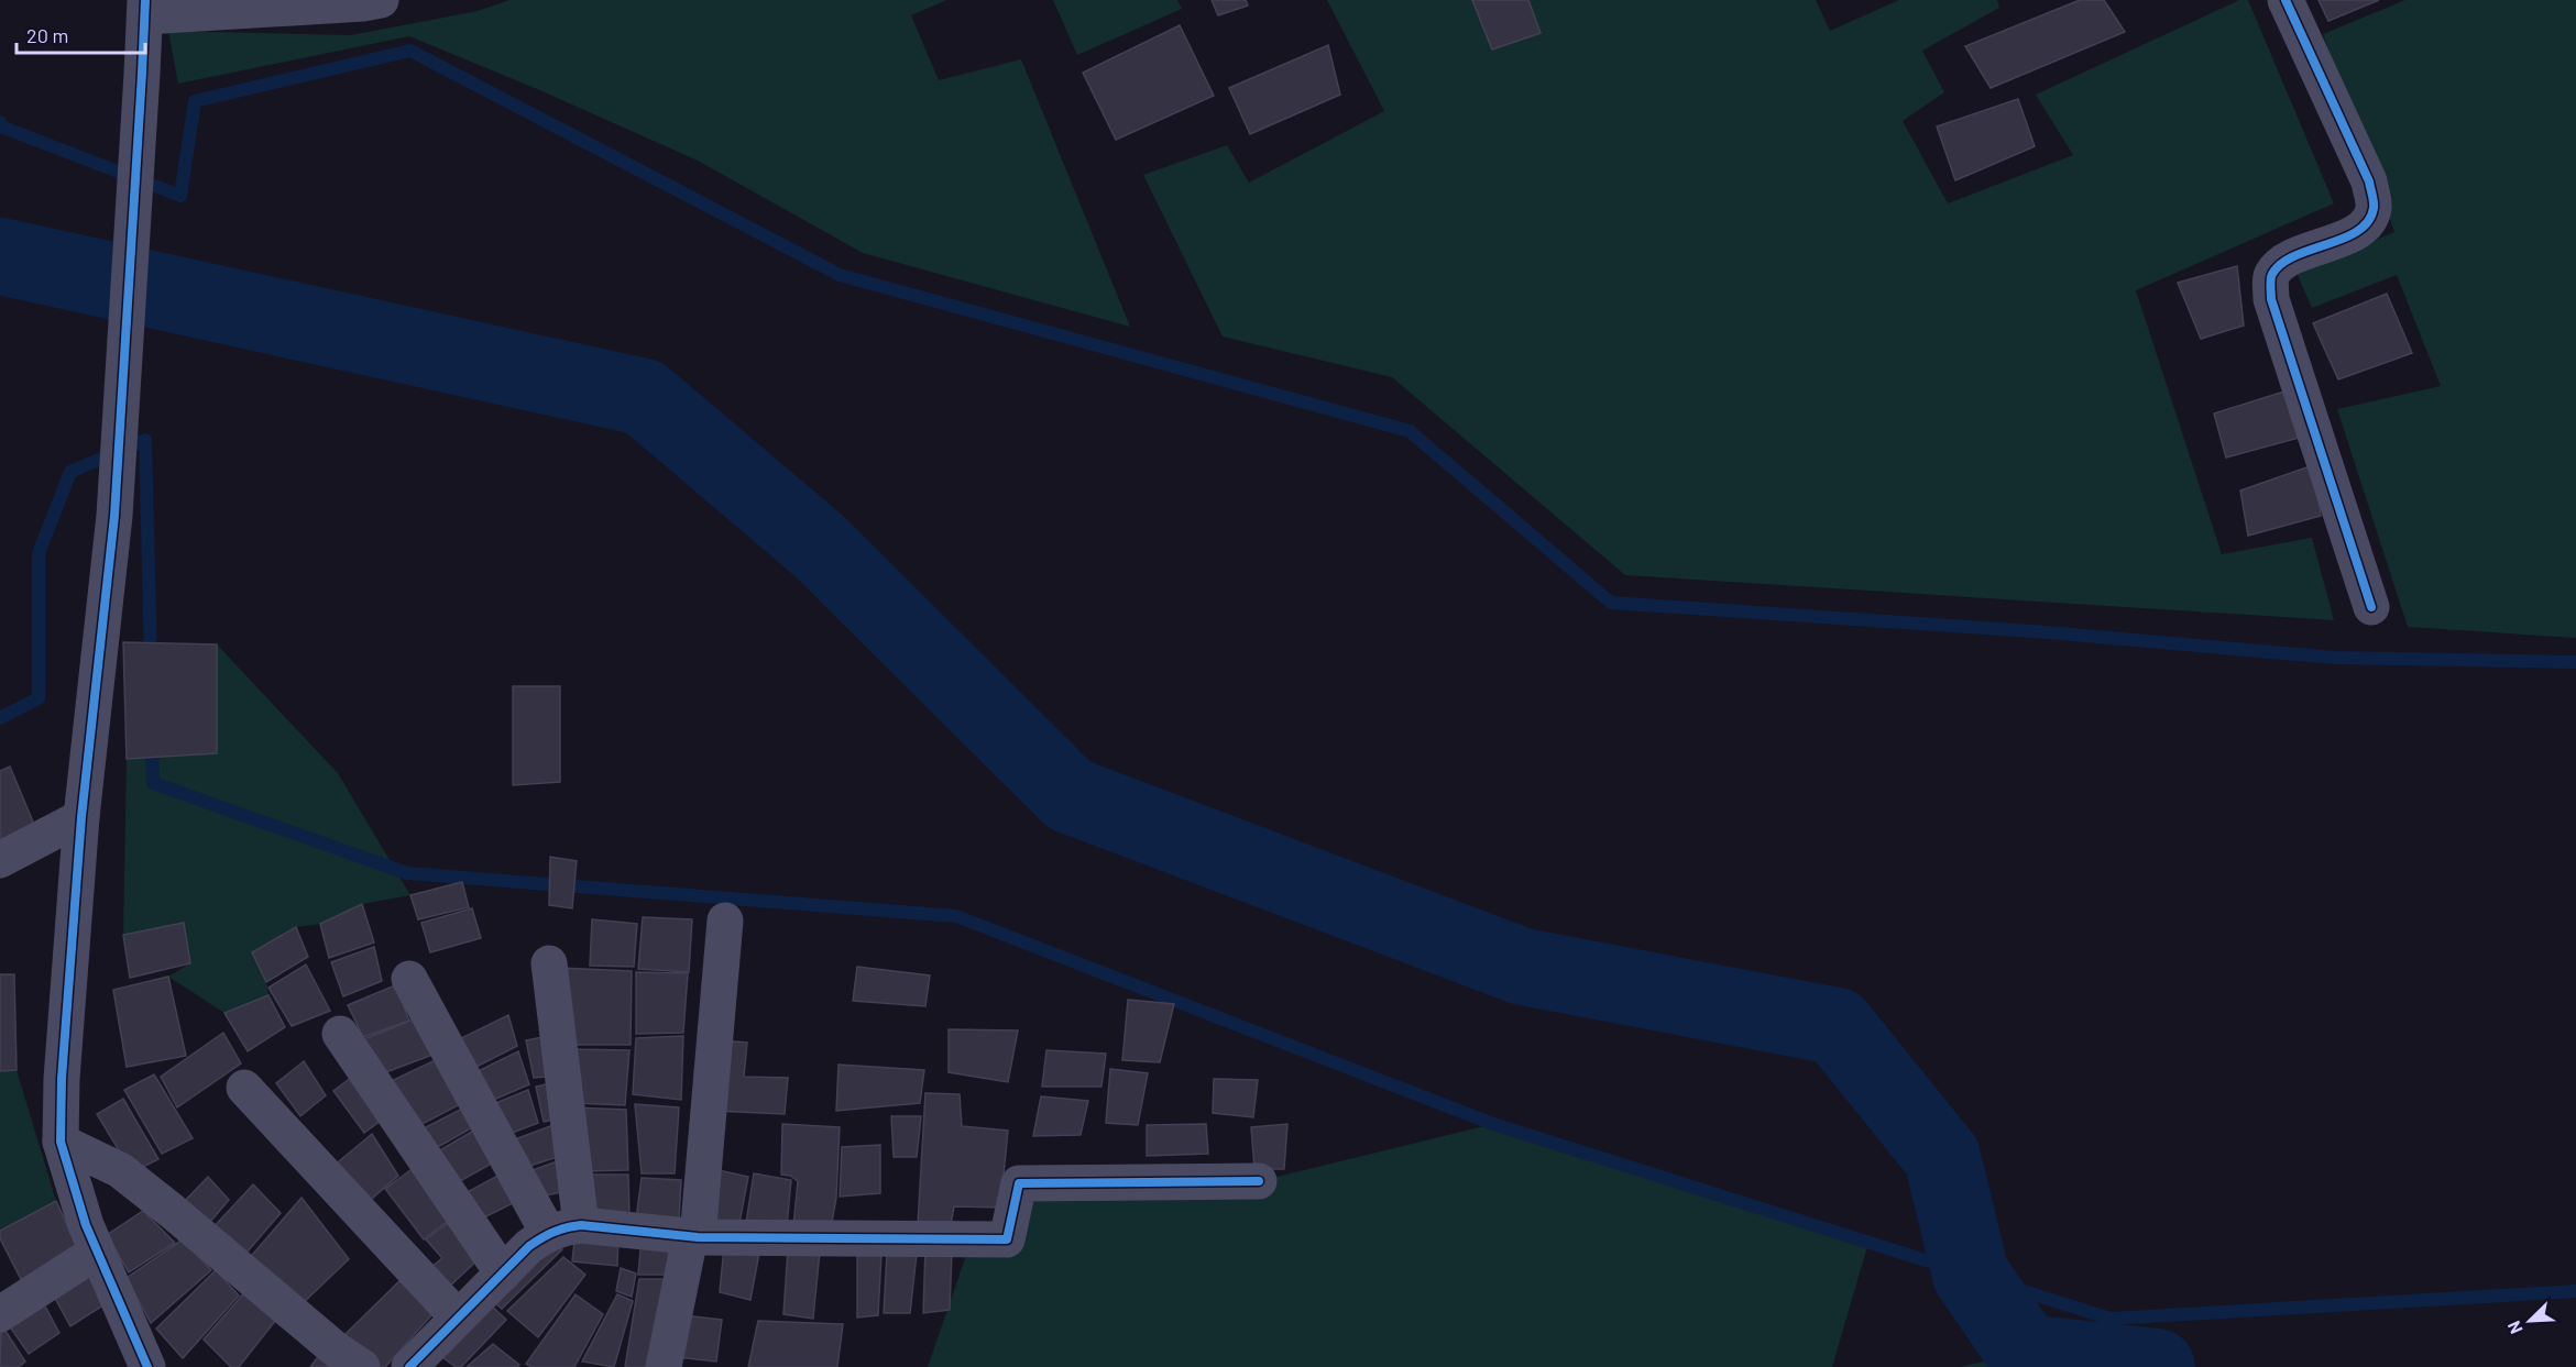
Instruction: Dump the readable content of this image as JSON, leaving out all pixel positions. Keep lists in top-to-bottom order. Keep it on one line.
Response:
{"scale_bar":"20 m","north":"bottom left"}
